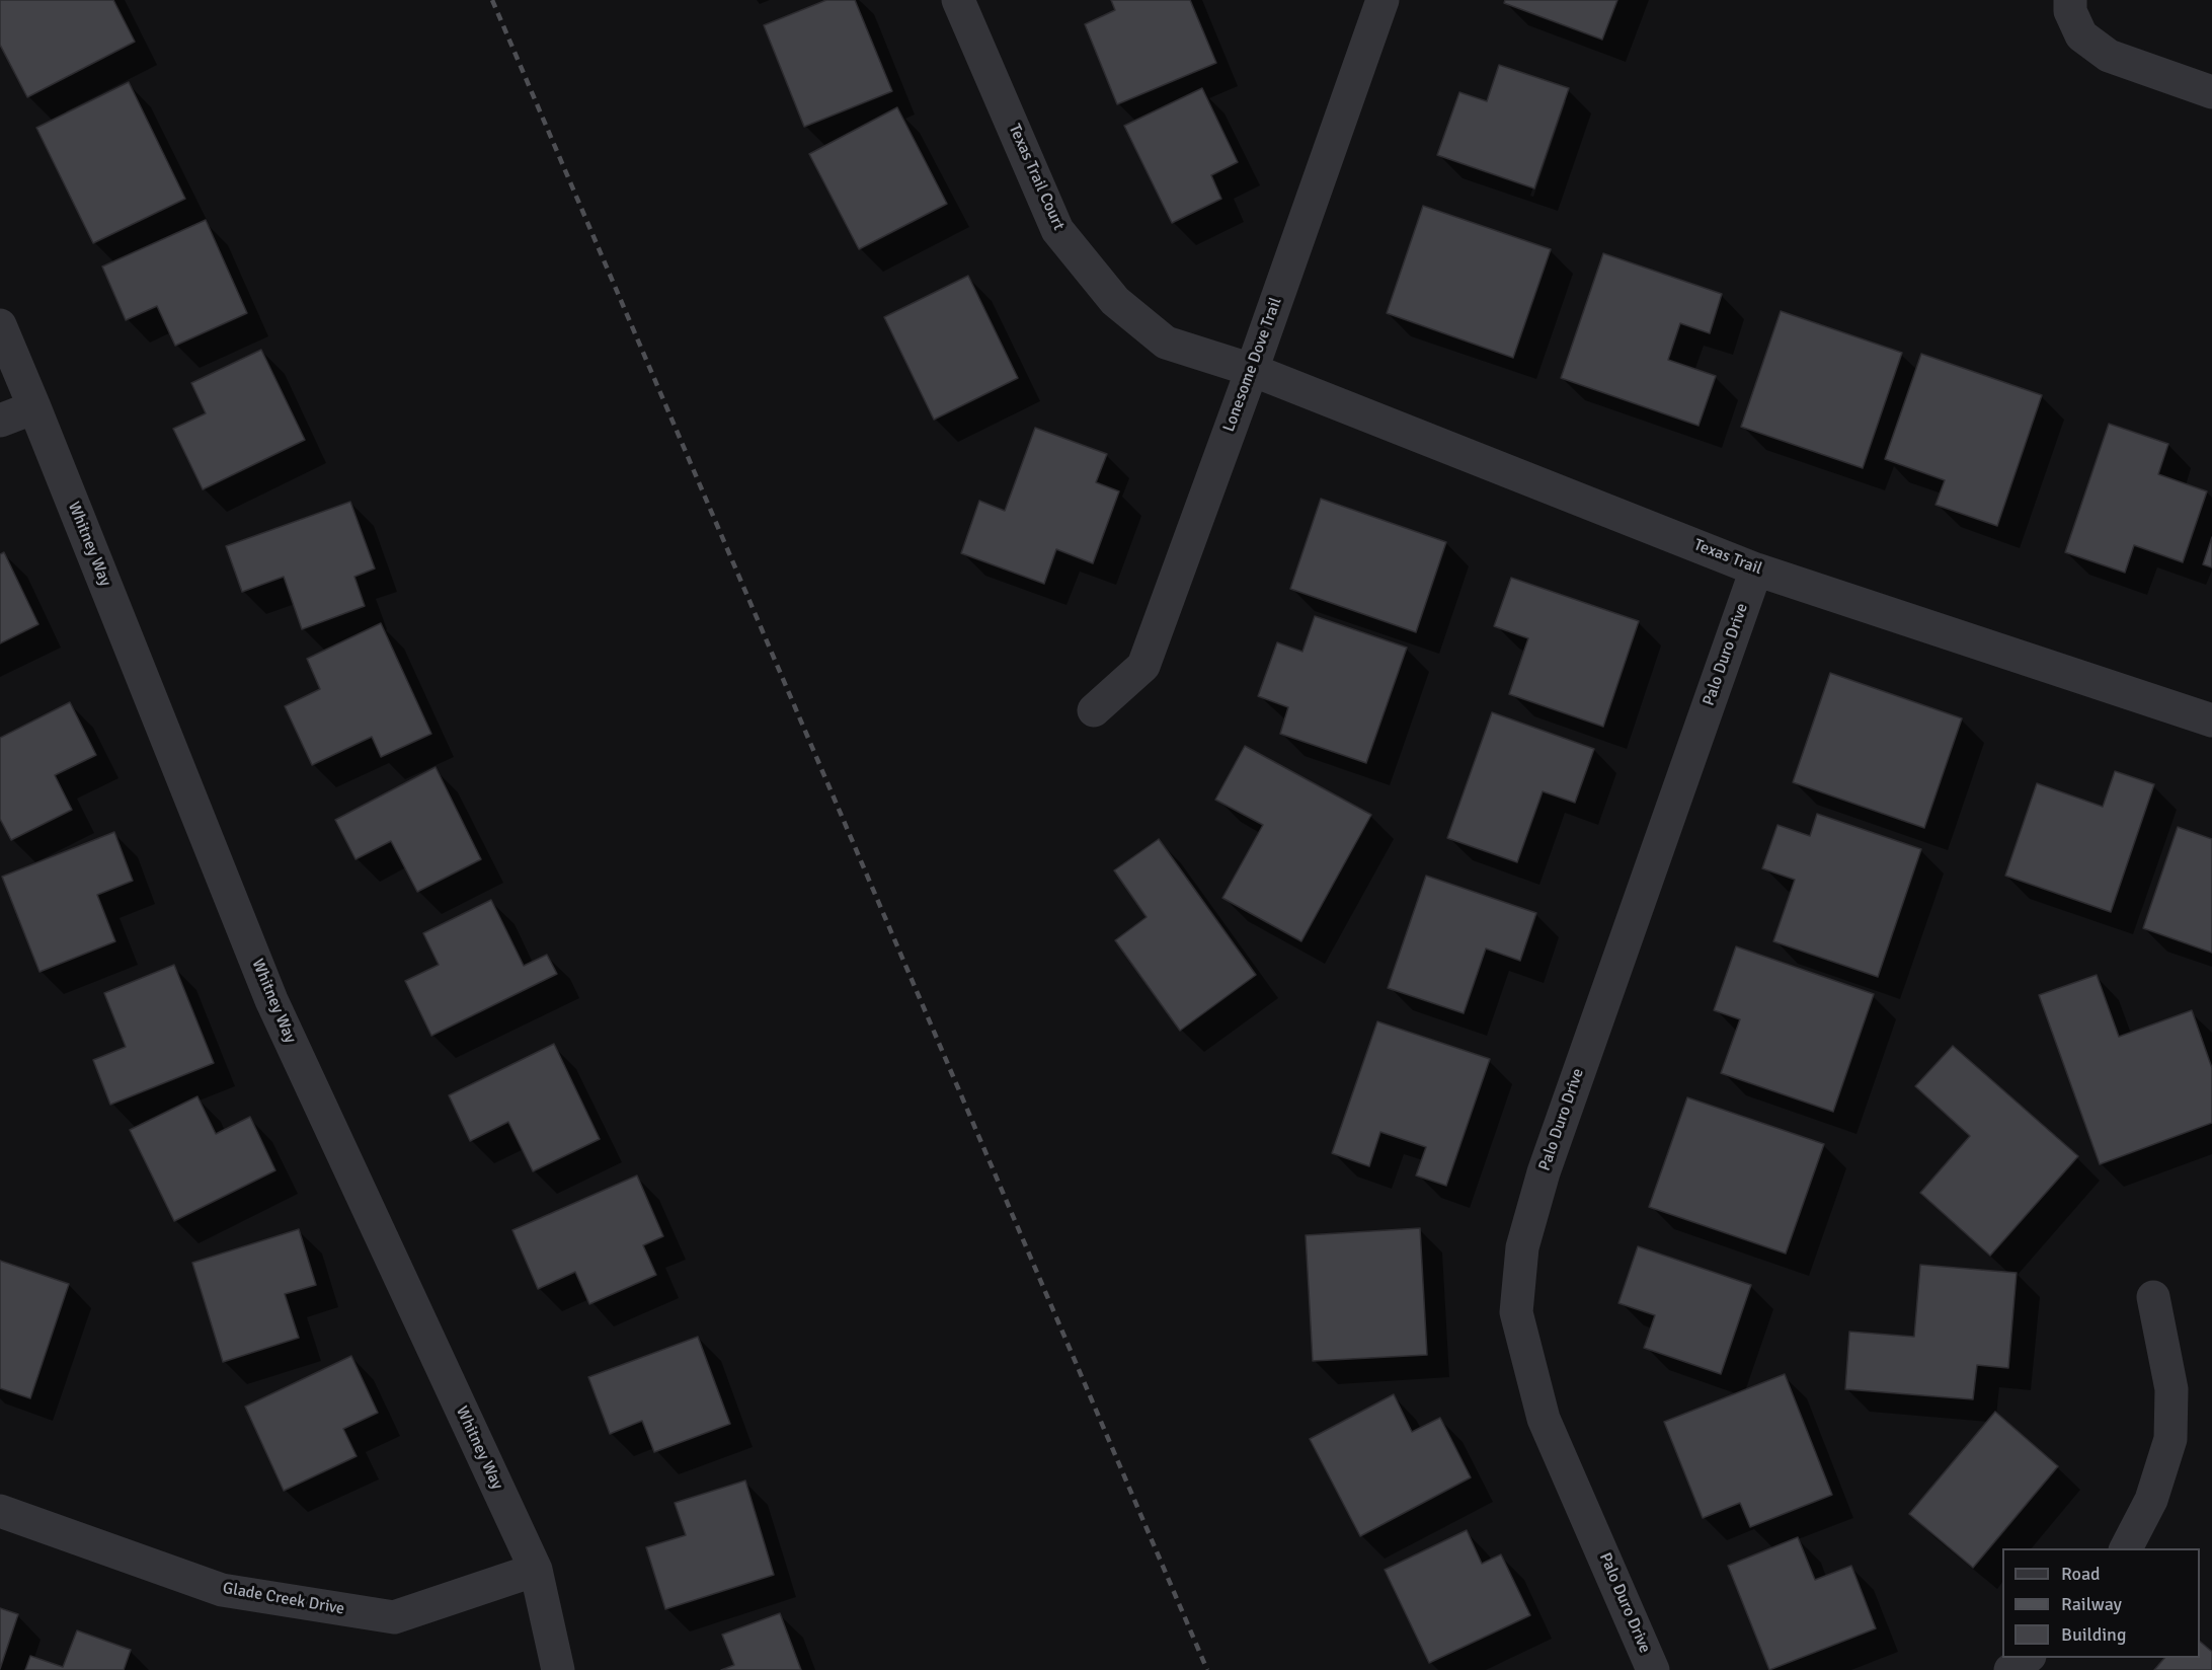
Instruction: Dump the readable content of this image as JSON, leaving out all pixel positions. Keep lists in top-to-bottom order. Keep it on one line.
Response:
{"streets":{"street":["Texas Trail Court","Lonesome Dove Trail","Whitney Way","Texas Trail","Palo Duro Drive","Glade Creek Drive"]},"crossings":[["Texas Trail Court","Lonesome Dove Trail"],["Texas Trail Court","Texas Trail"],["Lonesome Dove Trail","Texas Trail"],["Whitney Way","Glade Creek Drive"],["Texas Trail","Palo Duro Drive"]],"legend":["Road","Railway","Building"]}
